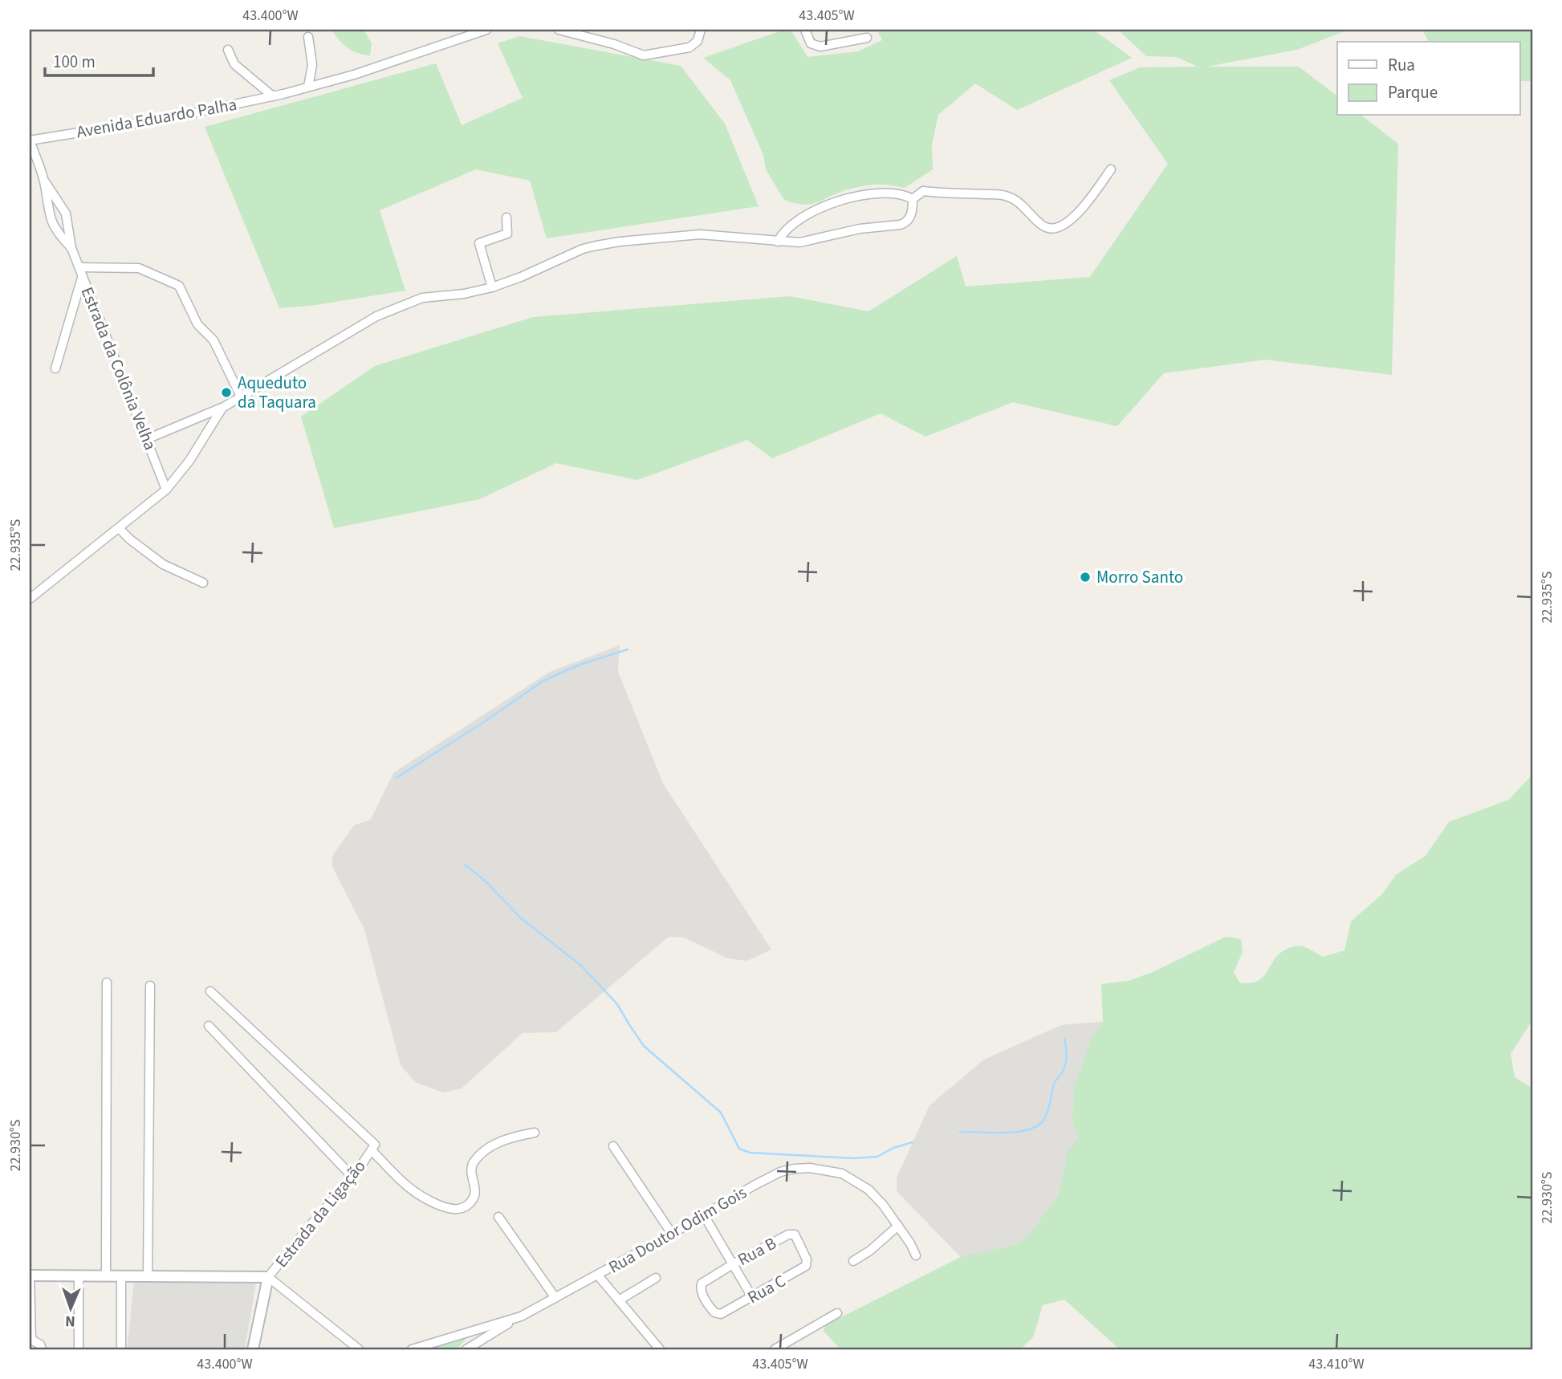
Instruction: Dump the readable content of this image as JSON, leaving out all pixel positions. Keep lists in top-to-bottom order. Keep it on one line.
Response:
{"streets":{"street":["Avenida Eduardo Palha","Estrada da Colônia Velha","Estrada da Ligação","Rua Doutor Odim Gois","Rua B","Rua C"]},"crossings":[["Avenida Eduardo Palha","Estrada da Colônia Velha"],["Rua B","Rua C"]],"places":["Aqueduto da Taquara","Morro Santo"],"legend":["Rua","Parque"],"scale_bar":"100 m","north":"bottom","coordinates":["43.400°W","43.405°W","22.935°S","22.930°S","43.410°W"]}
